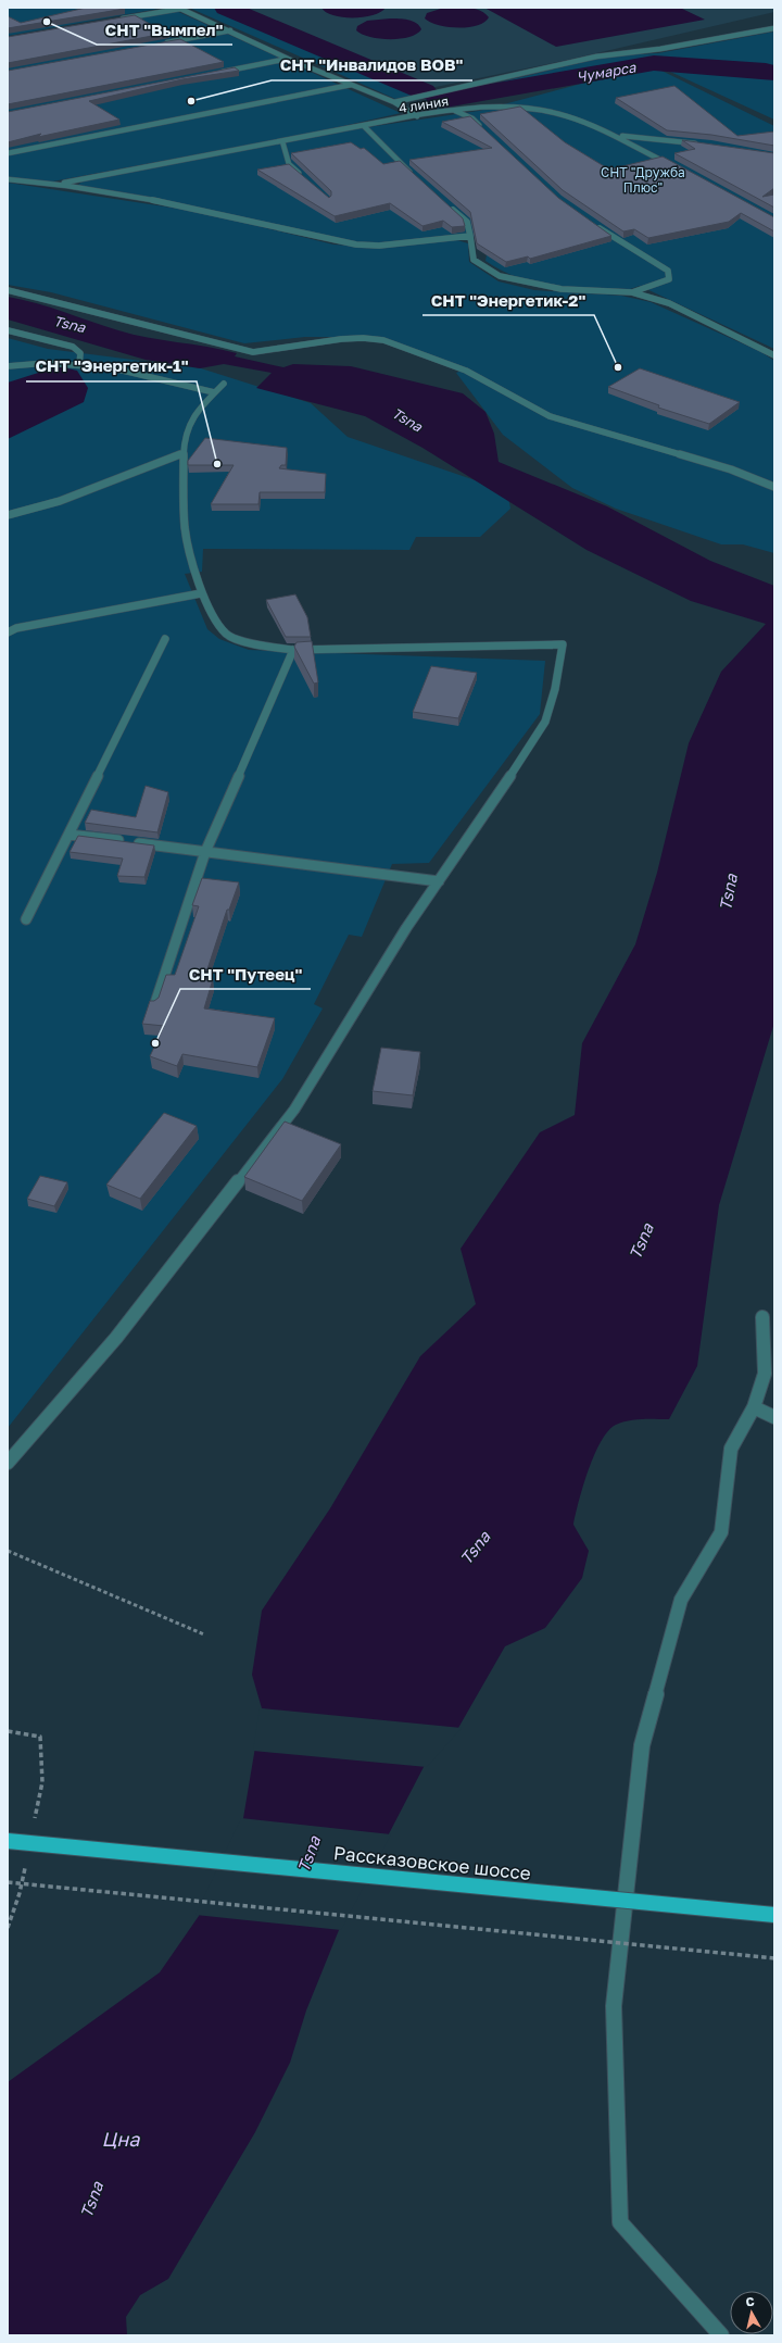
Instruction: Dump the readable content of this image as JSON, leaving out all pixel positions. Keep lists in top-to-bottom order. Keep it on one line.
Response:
{"streets":{"main road":["Рассказовское шоссе"],"lane":["4 линия"]},"water":["Чумарса","Tsna","Цна"],"parks":["СНТ \"Дружба Плюс\""],"places":["СНТ \"Вымпел\"","СНТ \"Инвалидов ВОВ\"","СНТ \"Энергетик-2\"","СНТ \"Энергетик-1\"","СНТ \"Путеец\""],"north":"top"}
